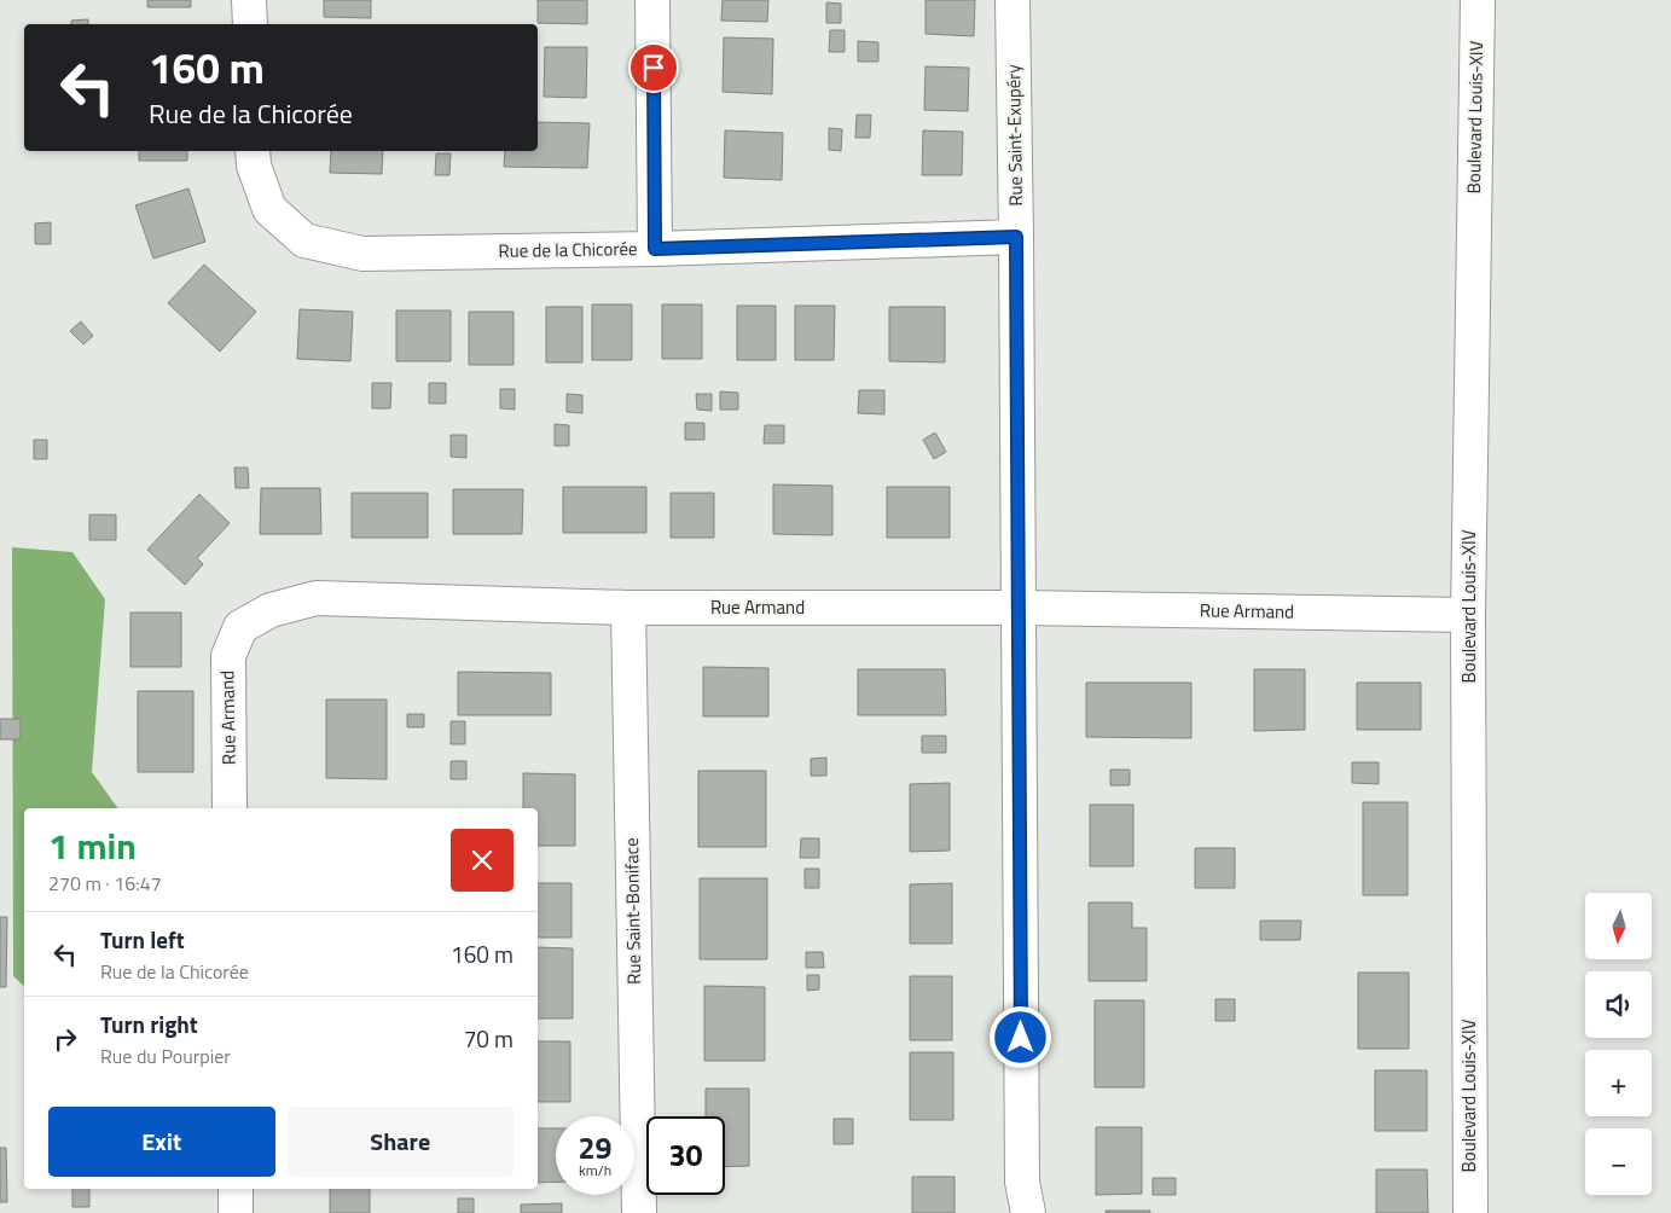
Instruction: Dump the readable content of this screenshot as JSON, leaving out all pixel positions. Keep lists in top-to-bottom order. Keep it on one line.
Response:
{"streets":{"street":["Boulevard Louis-XIV","Rue Saint-Exupéry","Rue de la Chicorée","Rue Armand","Rue Saint-Boniface"]},"crossings":[["Boulevard Louis-XIV","Rue Armand"],["Rue Saint-Exupéry","Rue de la Chicorée"],["Rue Saint-Exupéry","Rue Armand"],["Rue Armand","Rue Saint-Boniface"]],"north":"bottom","page":{"turn":["160 m","Rue de la Chicorée"],"heading":["1 min","270 m · 16:47"],"map_buttons":["+","−"],"list":[{"name":"Turn left","note":"Rue de la Chicorée","value":"160 m"},{"name":"Turn right","note":"Rue du Pourpier","value":"70 m"}],"buttons":["Exit","Share"],"speed":"29 km/h","limit":"30"}}
